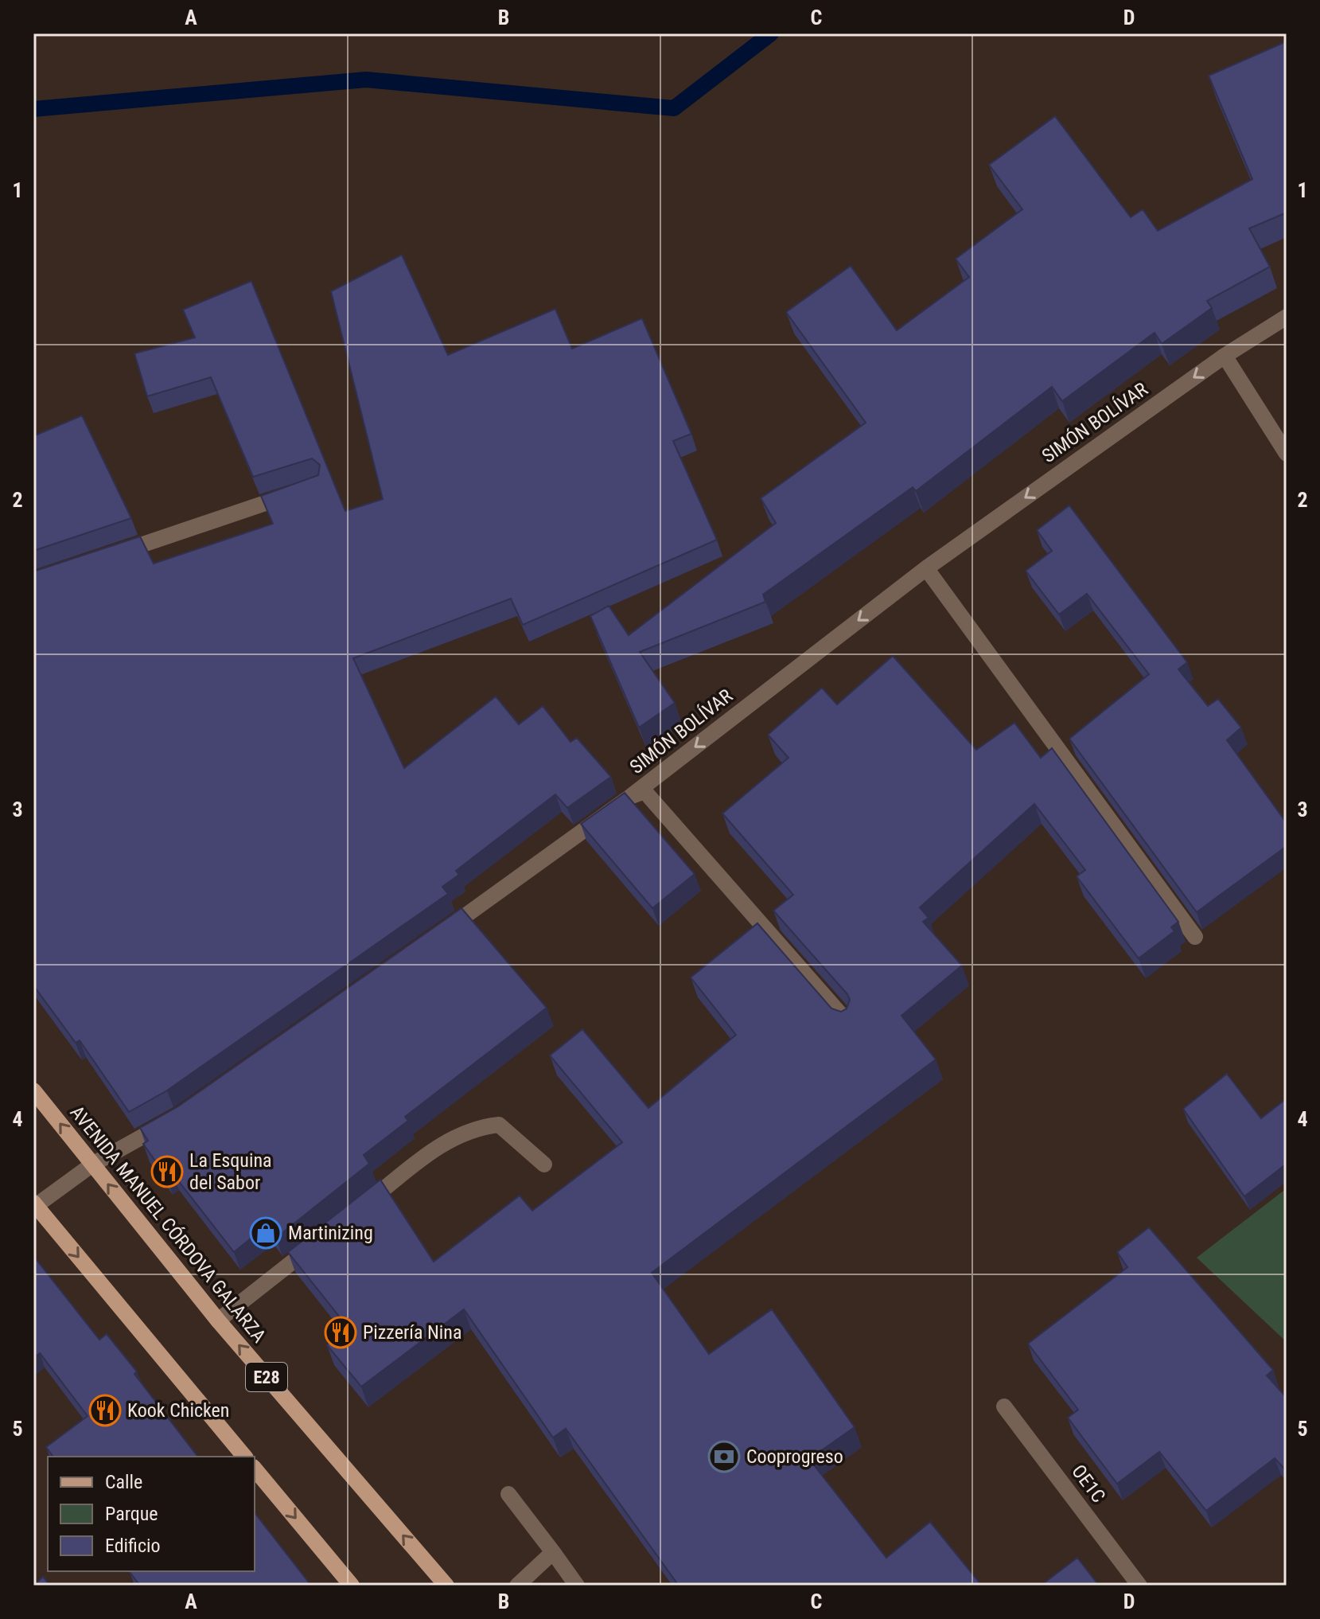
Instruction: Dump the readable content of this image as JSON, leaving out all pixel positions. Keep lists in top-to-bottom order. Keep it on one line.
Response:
{"streets":{"main road":["AVENIDA MANUEL CÓRDOVA GALARZA","E28"],"street":["SIMÓN BOLÍVAR","OE1C"]},"one_way":["SIMÓN BOLÍVAR"],"places":{"restaurant":["La Esquina del Sabor","Pizzería Nina","Kook Chicken"],"shop":["Martinizing"],"bank":["Cooprogreso"]},"legend":["Calle","Parque","Edificio"],"grid":{"columns":["A","B","C","D"],"rows":["1","2","3","4","5"]}}
